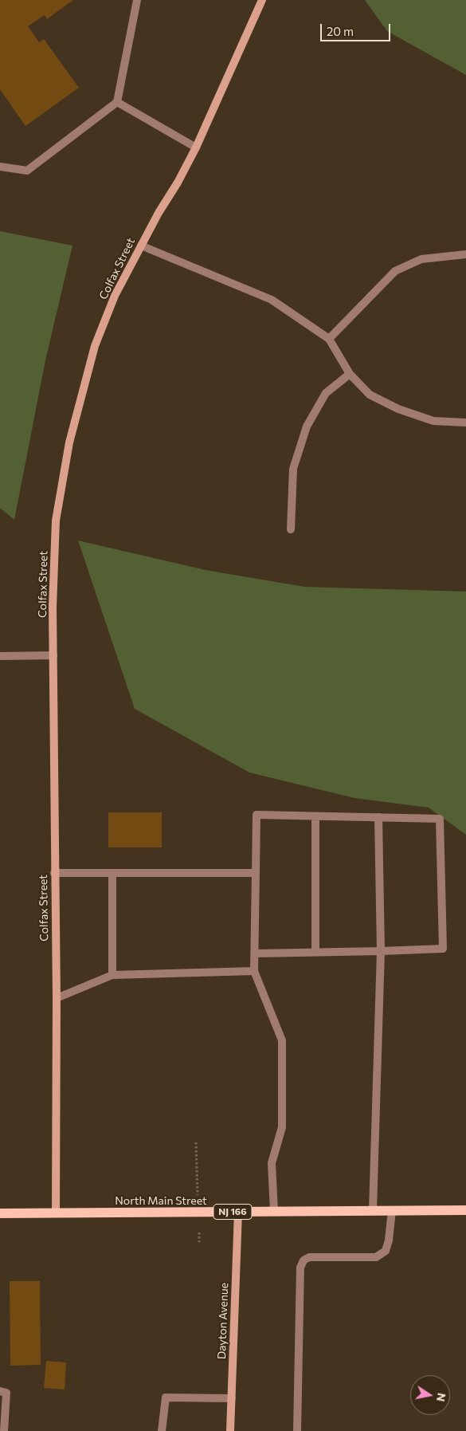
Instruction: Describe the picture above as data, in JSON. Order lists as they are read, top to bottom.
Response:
{
  "streets": {
    "main road": ["North Main Street", "NJ 166"],
    "street": ["Colfax Street", "Dayton Avenue"]
  },
  "crossings": [
    ["Colfax Street", "North Main Street"],
    ["North Main Street", "Dayton Avenue"]
  ],
  "scale_bar": "20 m",
  "north": "right"
}
